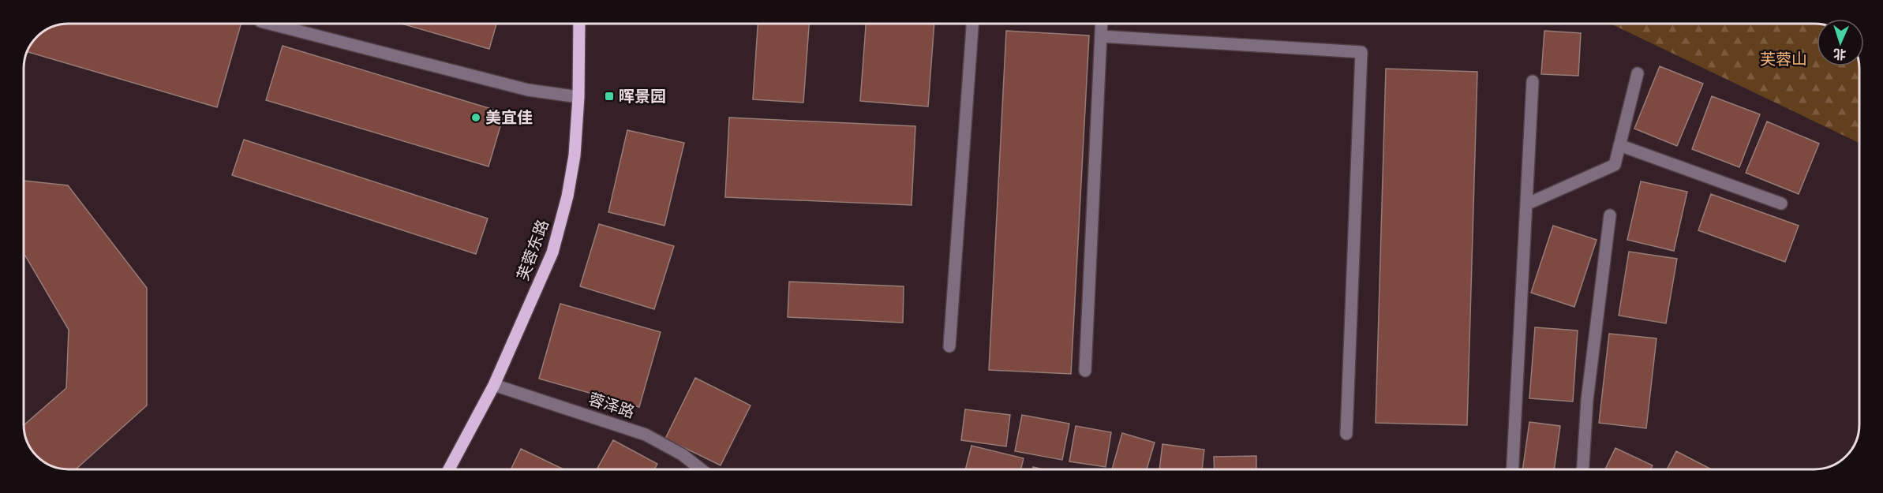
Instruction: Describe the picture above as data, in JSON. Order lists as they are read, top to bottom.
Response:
{
  "streets": {
    "main road": ["芙蓉东路"],
    "street": ["蓉泽路"]
  },
  "crossings": [
    ["芙蓉东路", "蓉泽路"]
  ],
  "parks": ["芙蓉山"],
  "places": {
    "transit": ["晖景园"],
    "other": ["美宜佳"]
  },
  "north": "bottom"
}
